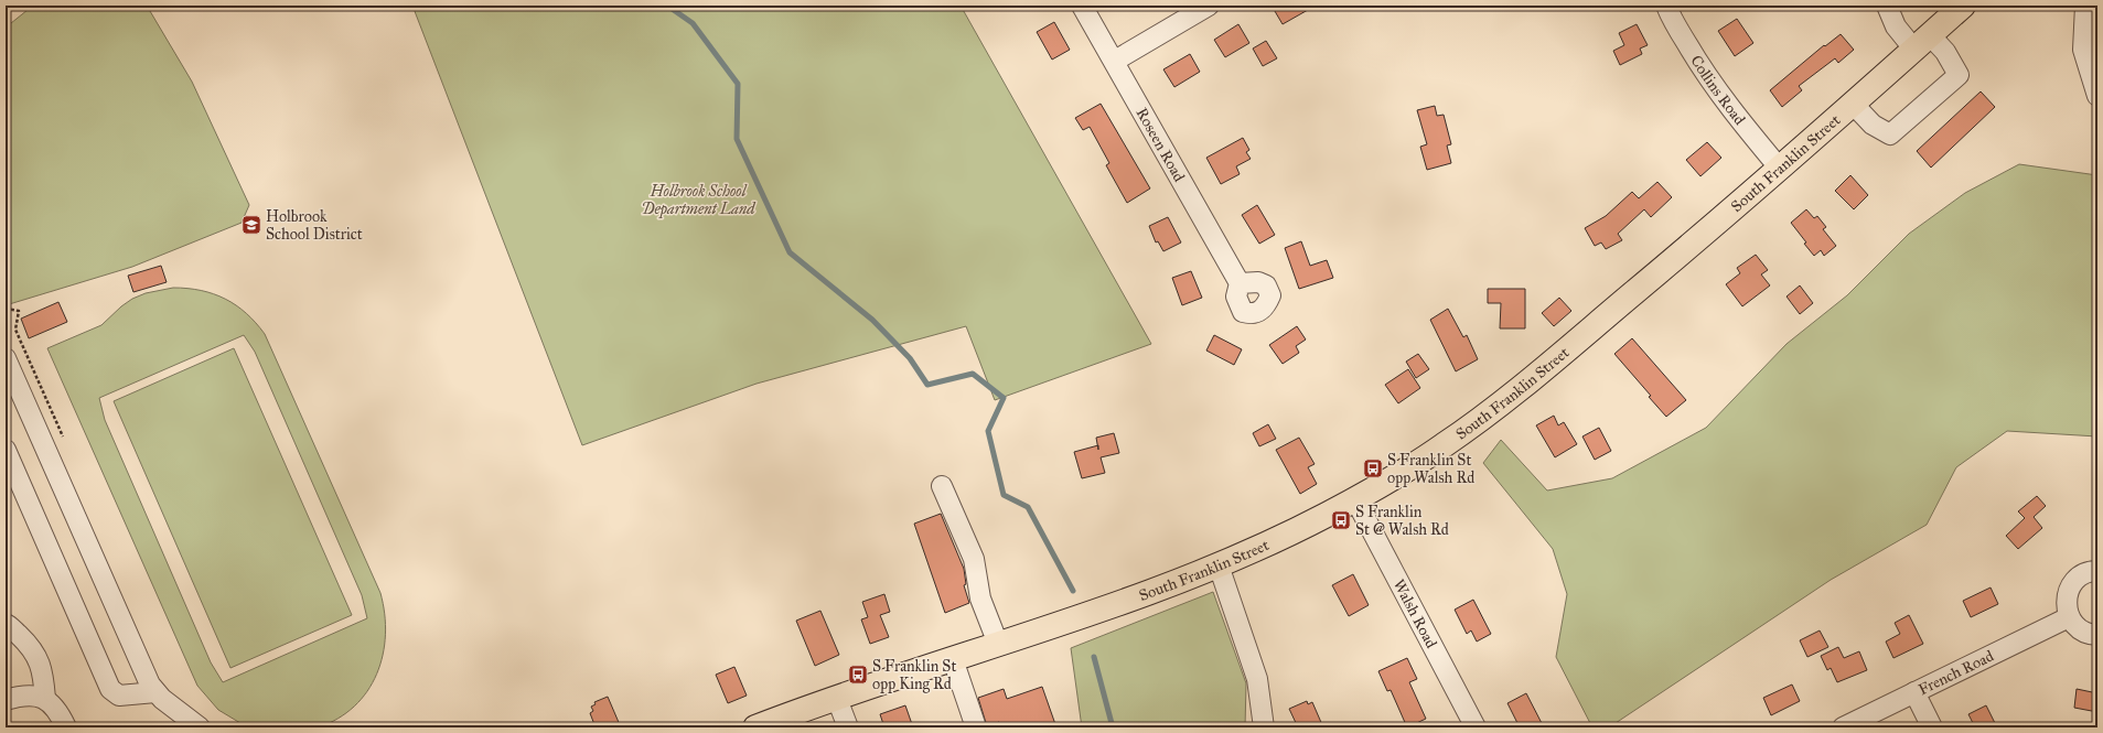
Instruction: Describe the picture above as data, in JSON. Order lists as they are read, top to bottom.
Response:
{
  "streets": {
    "main road": ["South Franklin Street"],
    "street": [
      "Collins Road",
      "Roseen Road",
      "Walsh Road",
      "French Road"
    ]
  },
  "crossings": [
    ["Collins Road", "South Franklin Street"],
    ["South Franklin Street", "Walsh Road"]
  ],
  "parks": ["Holbrook School Department Land"],
  "places": {
    "school or university": ["Holbrook School District"],
    "bus stop": ["S Franklin St opp Walsh Rd", "S Franklin St @ Walsh Rd", "S Franklin St opp King Rd"]
  }
}
